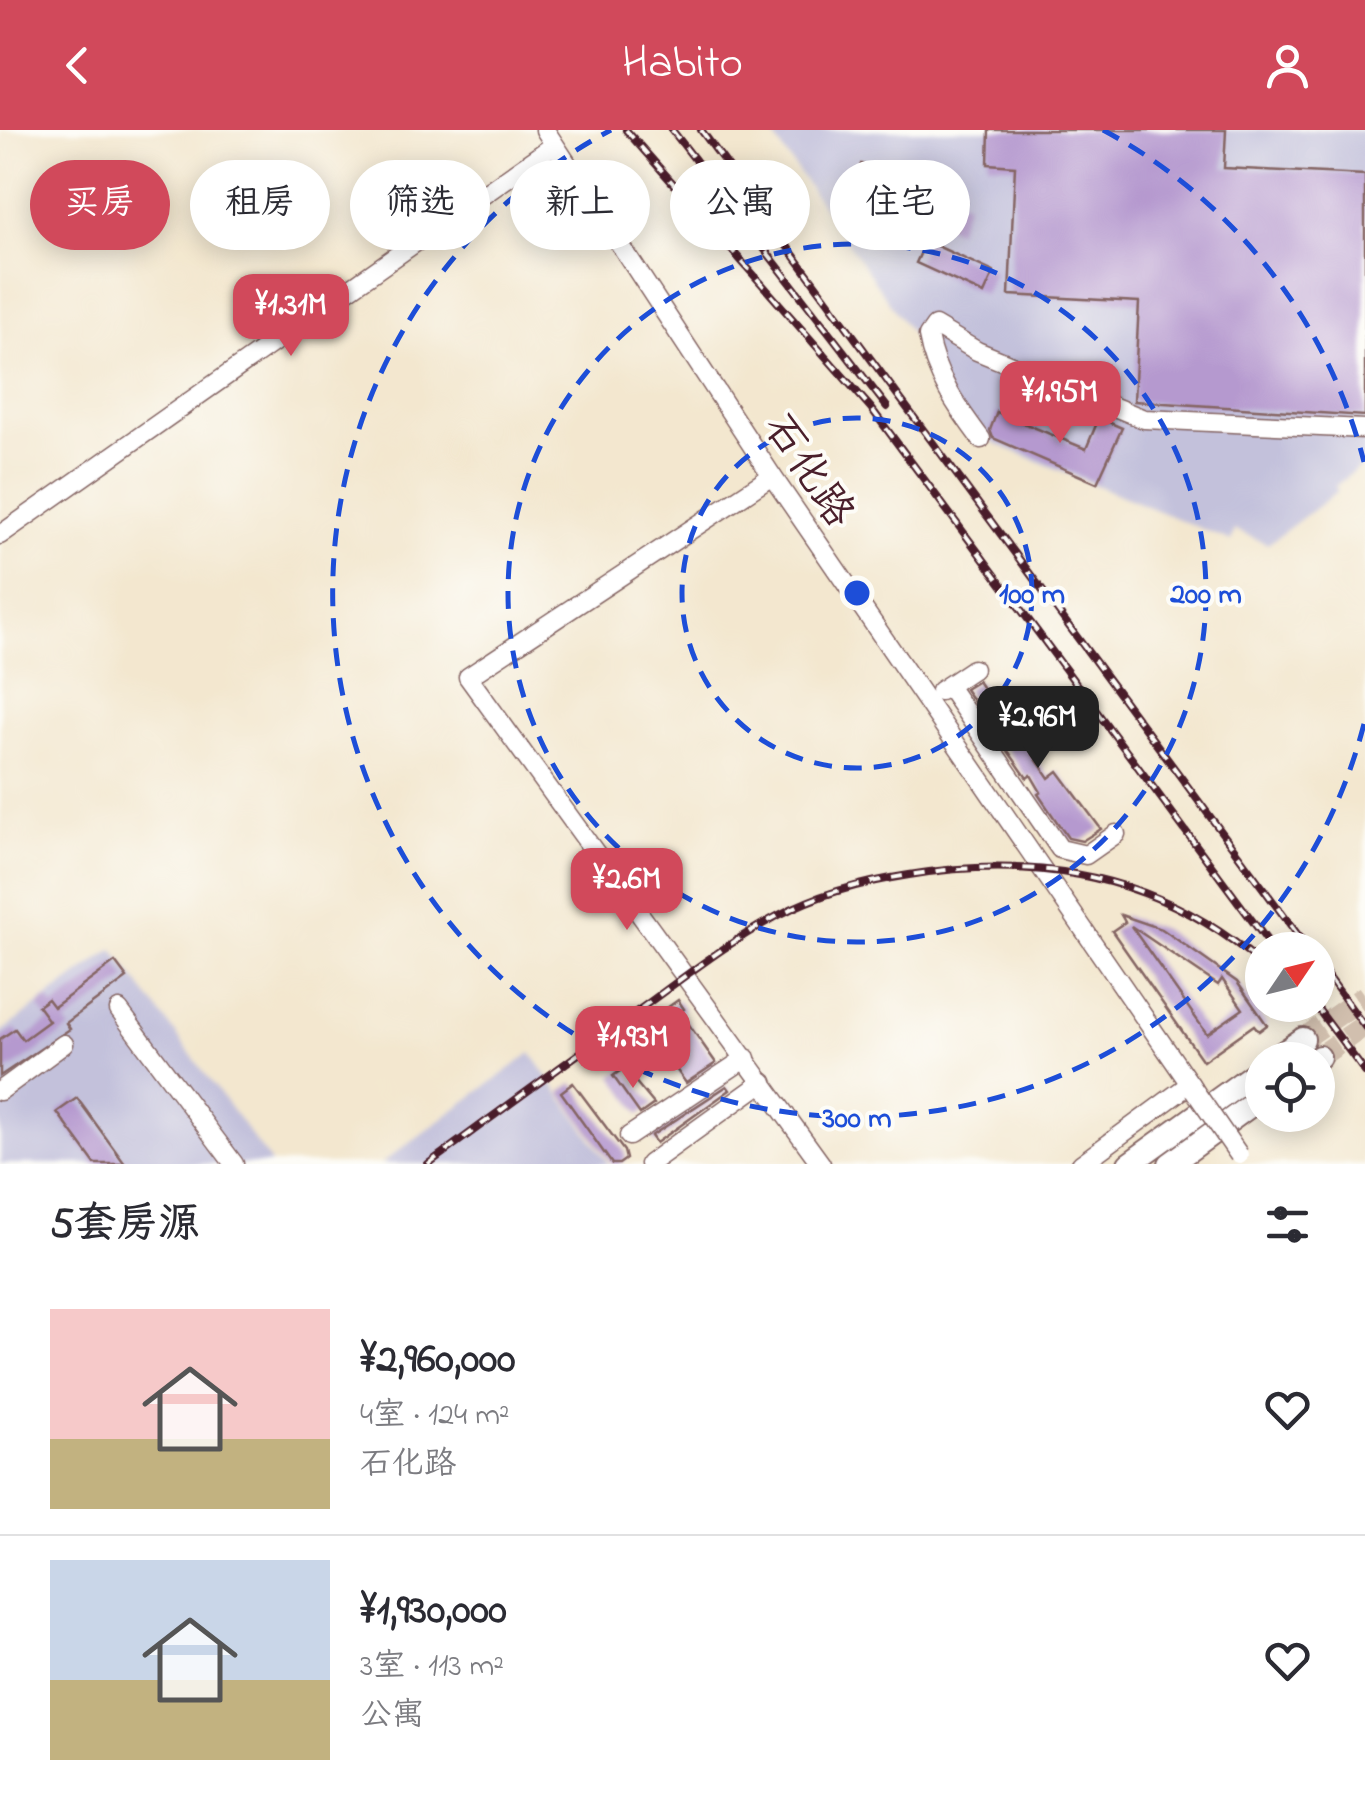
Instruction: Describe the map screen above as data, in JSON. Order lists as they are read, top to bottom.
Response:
{
  "streets": {
    "street": ["石化路"]
  },
  "north": "top right",
  "page": {
    "header": "Habito",
    "chip": [
      "买房",
      "租房",
      "筛选",
      "新上",
      "公寓",
      "住宅"
    ],
    "price": [
      "¥1.31M",
      "¥1.95M",
      "¥2.96M",
      "¥2.6M",
      "¥1.93M"
    ],
    "heading": "5套房源",
    "list": [
      {
        "name": "¥2,960,000",
        "note": "4室 · 124 m² · 石化路"
      },
      {
        "name": "¥1,930,000",
        "note": "3室 · 113 m² · 公寓"
      }
    ]
  },
  "rings": ["100 m", "200 m", "300 m"]
}
